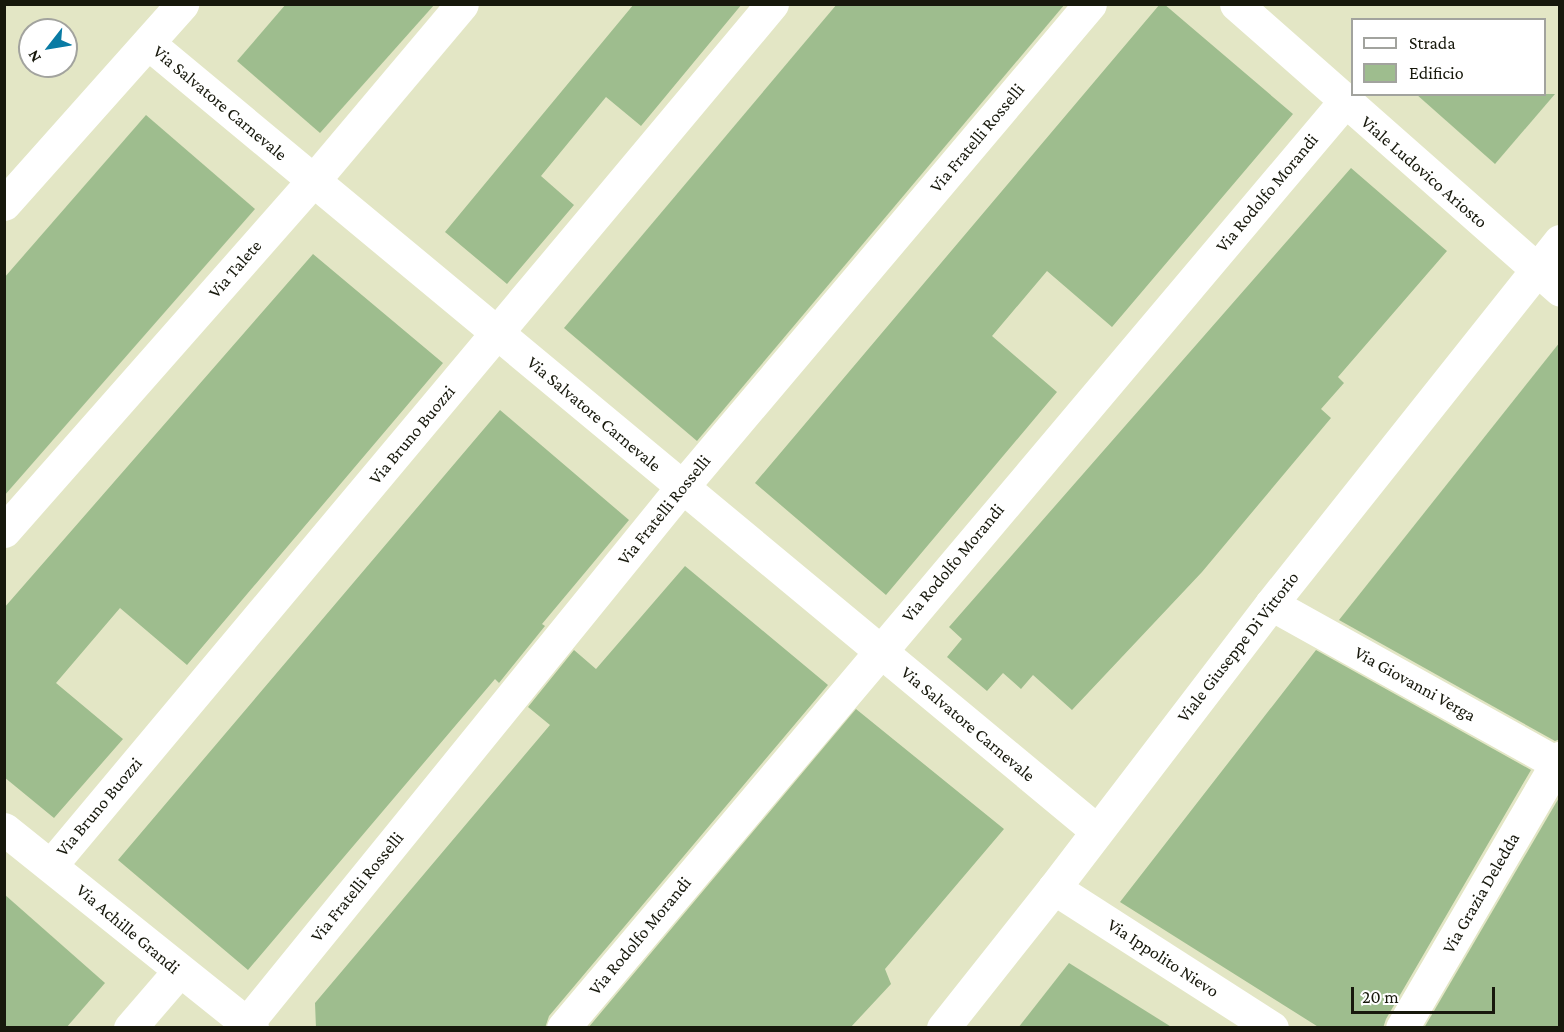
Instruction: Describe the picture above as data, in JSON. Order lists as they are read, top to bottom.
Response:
{
  "streets": {
    "street": [
      "Via Salvatore Carnevale",
      "Via Fratelli Rosselli",
      "Viale Ludovico Ariosto",
      "Via Rodolfo Morandi",
      "Via Talete",
      "Via Bruno Buozzi",
      "Viale Giuseppe Di Vittorio",
      "Via Giovanni Verga",
      "Via Grazia Deledda",
      "Via Achille Grandi",
      "Via Ippolito Nievo"
    ]
  },
  "crossings": [
    ["Via Salvatore Carnevale", "Via Fratelli Rosselli"],
    ["Via Salvatore Carnevale", "Via Rodolfo Morandi"],
    ["Via Salvatore Carnevale", "Via Talete"],
    ["Via Salvatore Carnevale", "Via Bruno Buozzi"],
    ["Via Salvatore Carnevale", "Viale Giuseppe Di Vittorio"],
    ["Via Fratelli Rosselli", "Via Achille Grandi"],
    ["Viale Ludovico Ariosto", "Via Rodolfo Morandi"],
    ["Viale Ludovico Ariosto", "Viale Giuseppe Di Vittorio"],
    ["Via Bruno Buozzi", "Via Achille Grandi"],
    ["Viale Giuseppe Di Vittorio", "Via Giovanni Verga"],
    ["Viale Giuseppe Di Vittorio", "Via Ippolito Nievo"],
    ["Via Giovanni Verga", "Via Grazia Deledda"]
  ],
  "legend": ["Strada", "Edificio"],
  "scale_bar": "20 m",
  "north": "bottom left"
}
